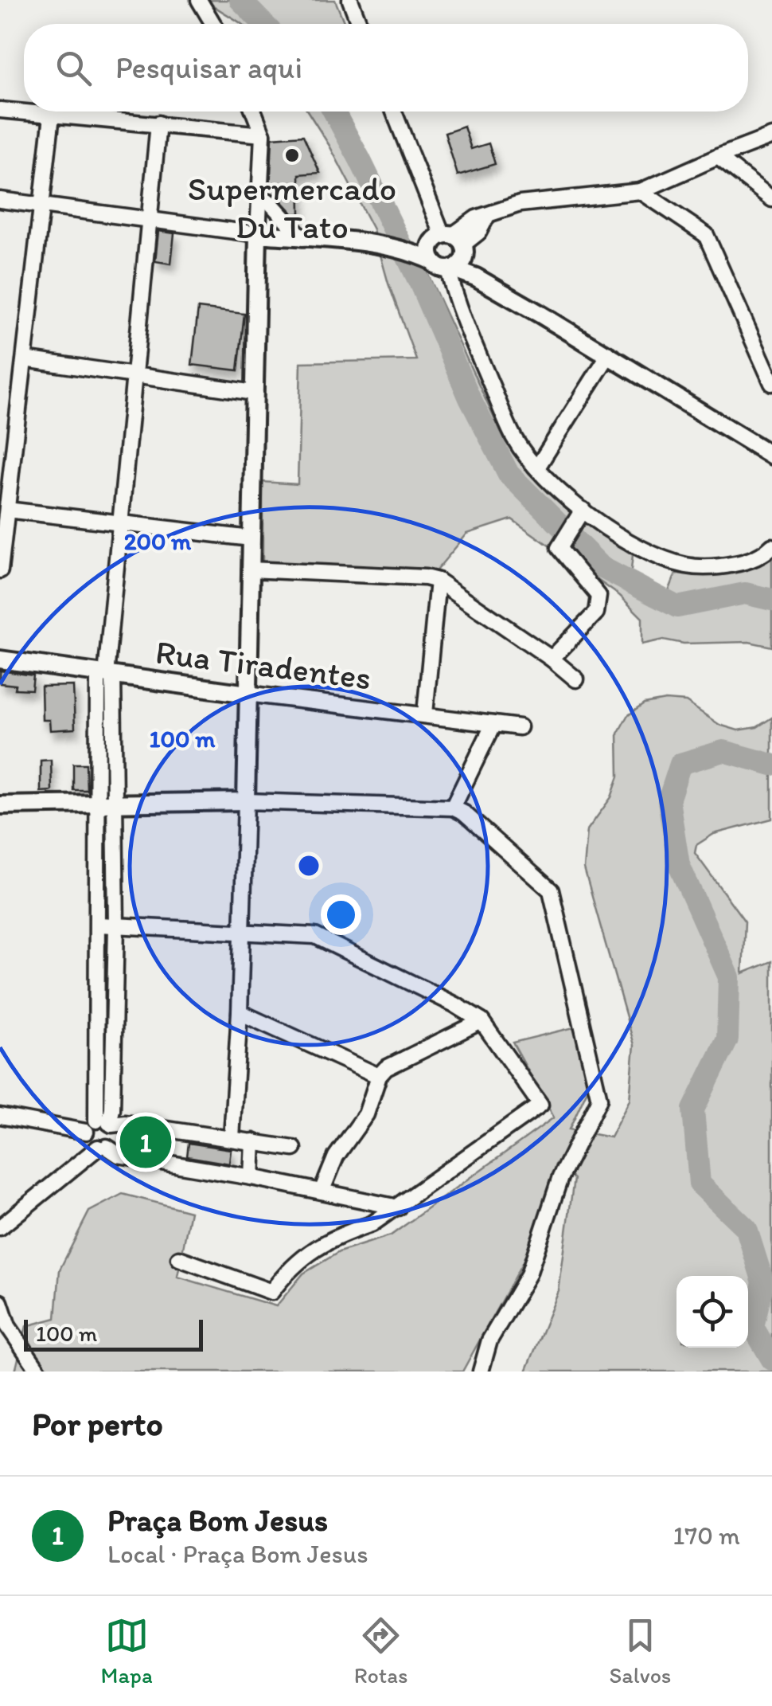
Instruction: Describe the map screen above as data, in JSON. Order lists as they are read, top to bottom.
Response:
{
  "streets": {
    "main road": ["Rua Tiradentes"]
  },
  "places": ["Supermercado Du Tato"],
  "scale_bar": "100 m",
  "page": {
    "search": "Pesquisar aqui",
    "pins": "1",
    "scale": "100 m",
    "heading": "Por perto",
    "list": [
      {
        "mark": "1",
        "name": "Praça Bom Jesus",
        "note": "Local · Praça Bom Jesus",
        "value": "170 m"
      }
    ],
    "nav": ["Mapa", "Rotas", "Salvos"]
  },
  "rings": ["200 m", "100 m"]
}
